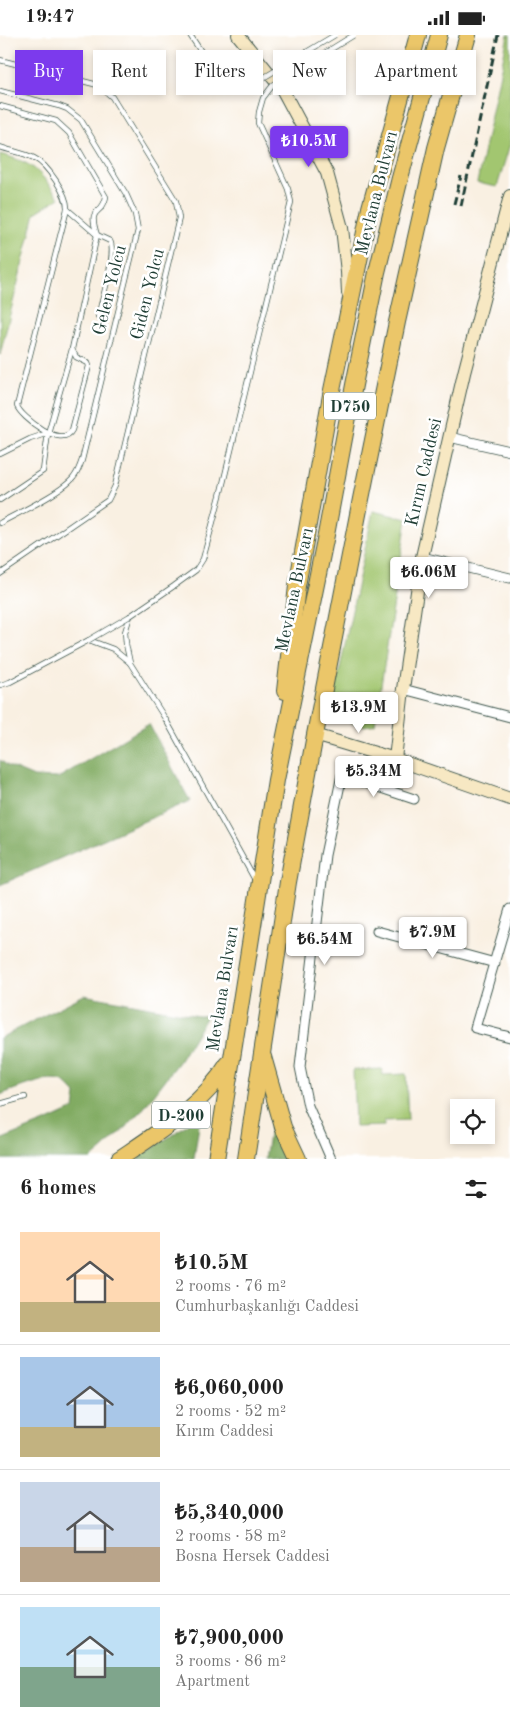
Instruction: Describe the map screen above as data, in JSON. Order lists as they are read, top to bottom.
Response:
{
  "streets": {
    "highway": ["Mevlana Bulvarı", "D750", "D-200"],
    "street": ["Kırım Caddesi"],
    "lane": ["Gelen Yolcu", "Giden Yolcu"]
  },
  "crossings": [
    ["Mevlana Bulvarı", "D-200"]
  ],
  "page": {
    "status": "19:47",
    "chip": [
      "Buy",
      "Rent",
      "Filters",
      "New",
      "Apartment"
    ],
    "price": [
      "₺10.5M",
      "₺6.06M",
      "₺13.9M",
      "₺5.34M",
      "₺7.9M",
      "₺6.54M"
    ],
    "heading": "6 homes",
    "list": [
      {
        "name": "₺10.5M",
        "note": "2 rooms · 76 m² · Cumhurbaşkanlığı Caddesi"
      },
      {
        "name": "₺6,060,000",
        "note": "2 rooms · 52 m² · Kırım Caddesi"
      },
      {
        "name": "₺5,340,000",
        "note": "2 rooms · 58 m² · Bosna Hersek Caddesi"
      },
      {
        "name": "₺7,900,000",
        "note": "3 rooms · 86 m² · Apartment"
      }
    ]
  }
}
